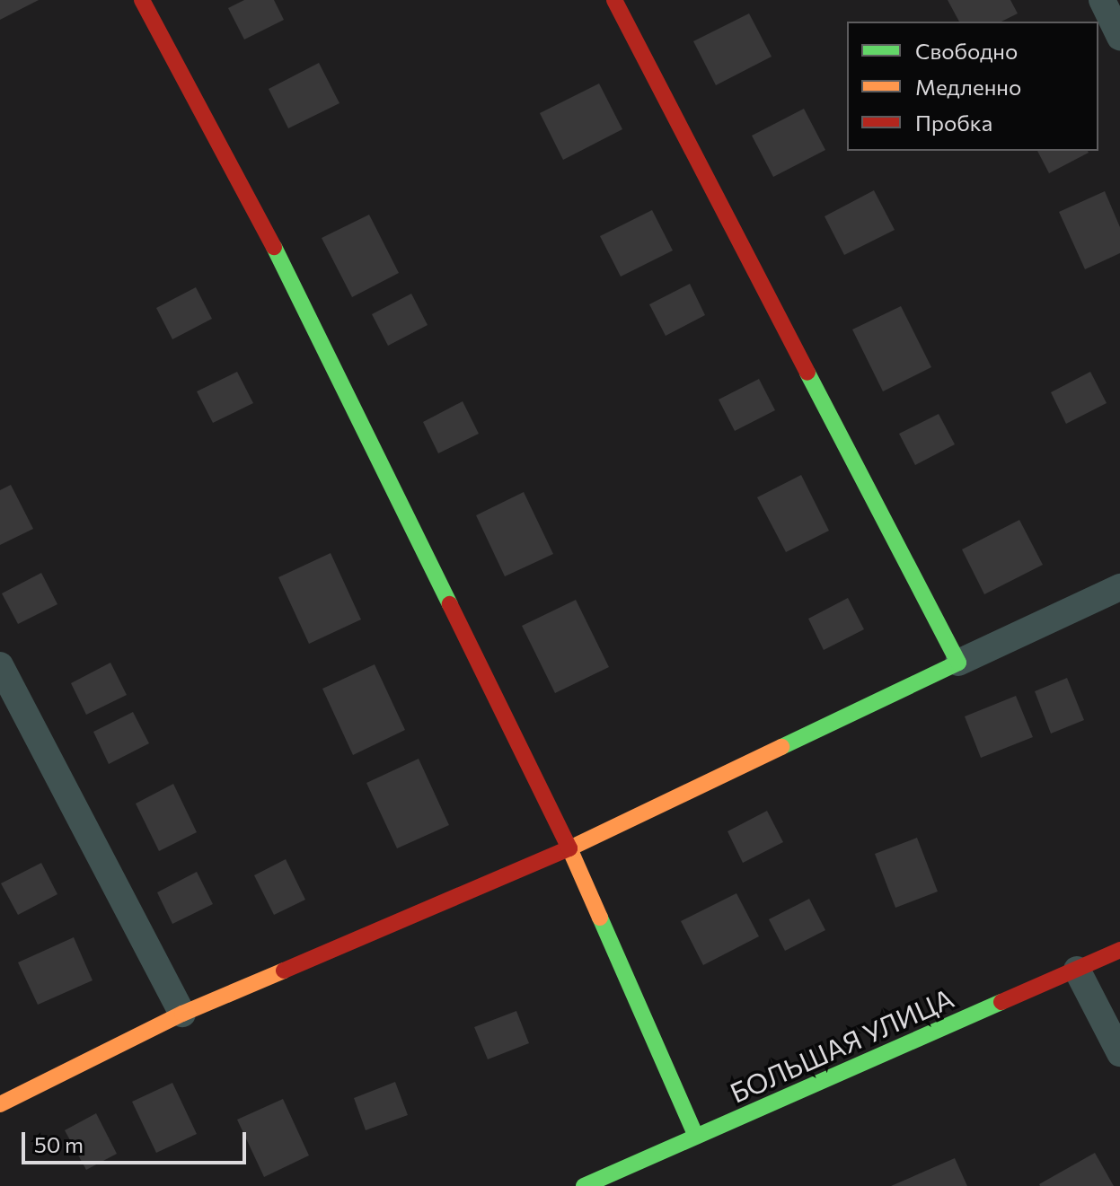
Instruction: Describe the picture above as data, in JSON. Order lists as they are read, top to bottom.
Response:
{
  "streets": {
    "street": ["БОЛЬШАЯ УЛИЦА"]
  },
  "legend": ["Свободно", "Медленно", "Пробка"],
  "scale_bar": "50 m"
}
